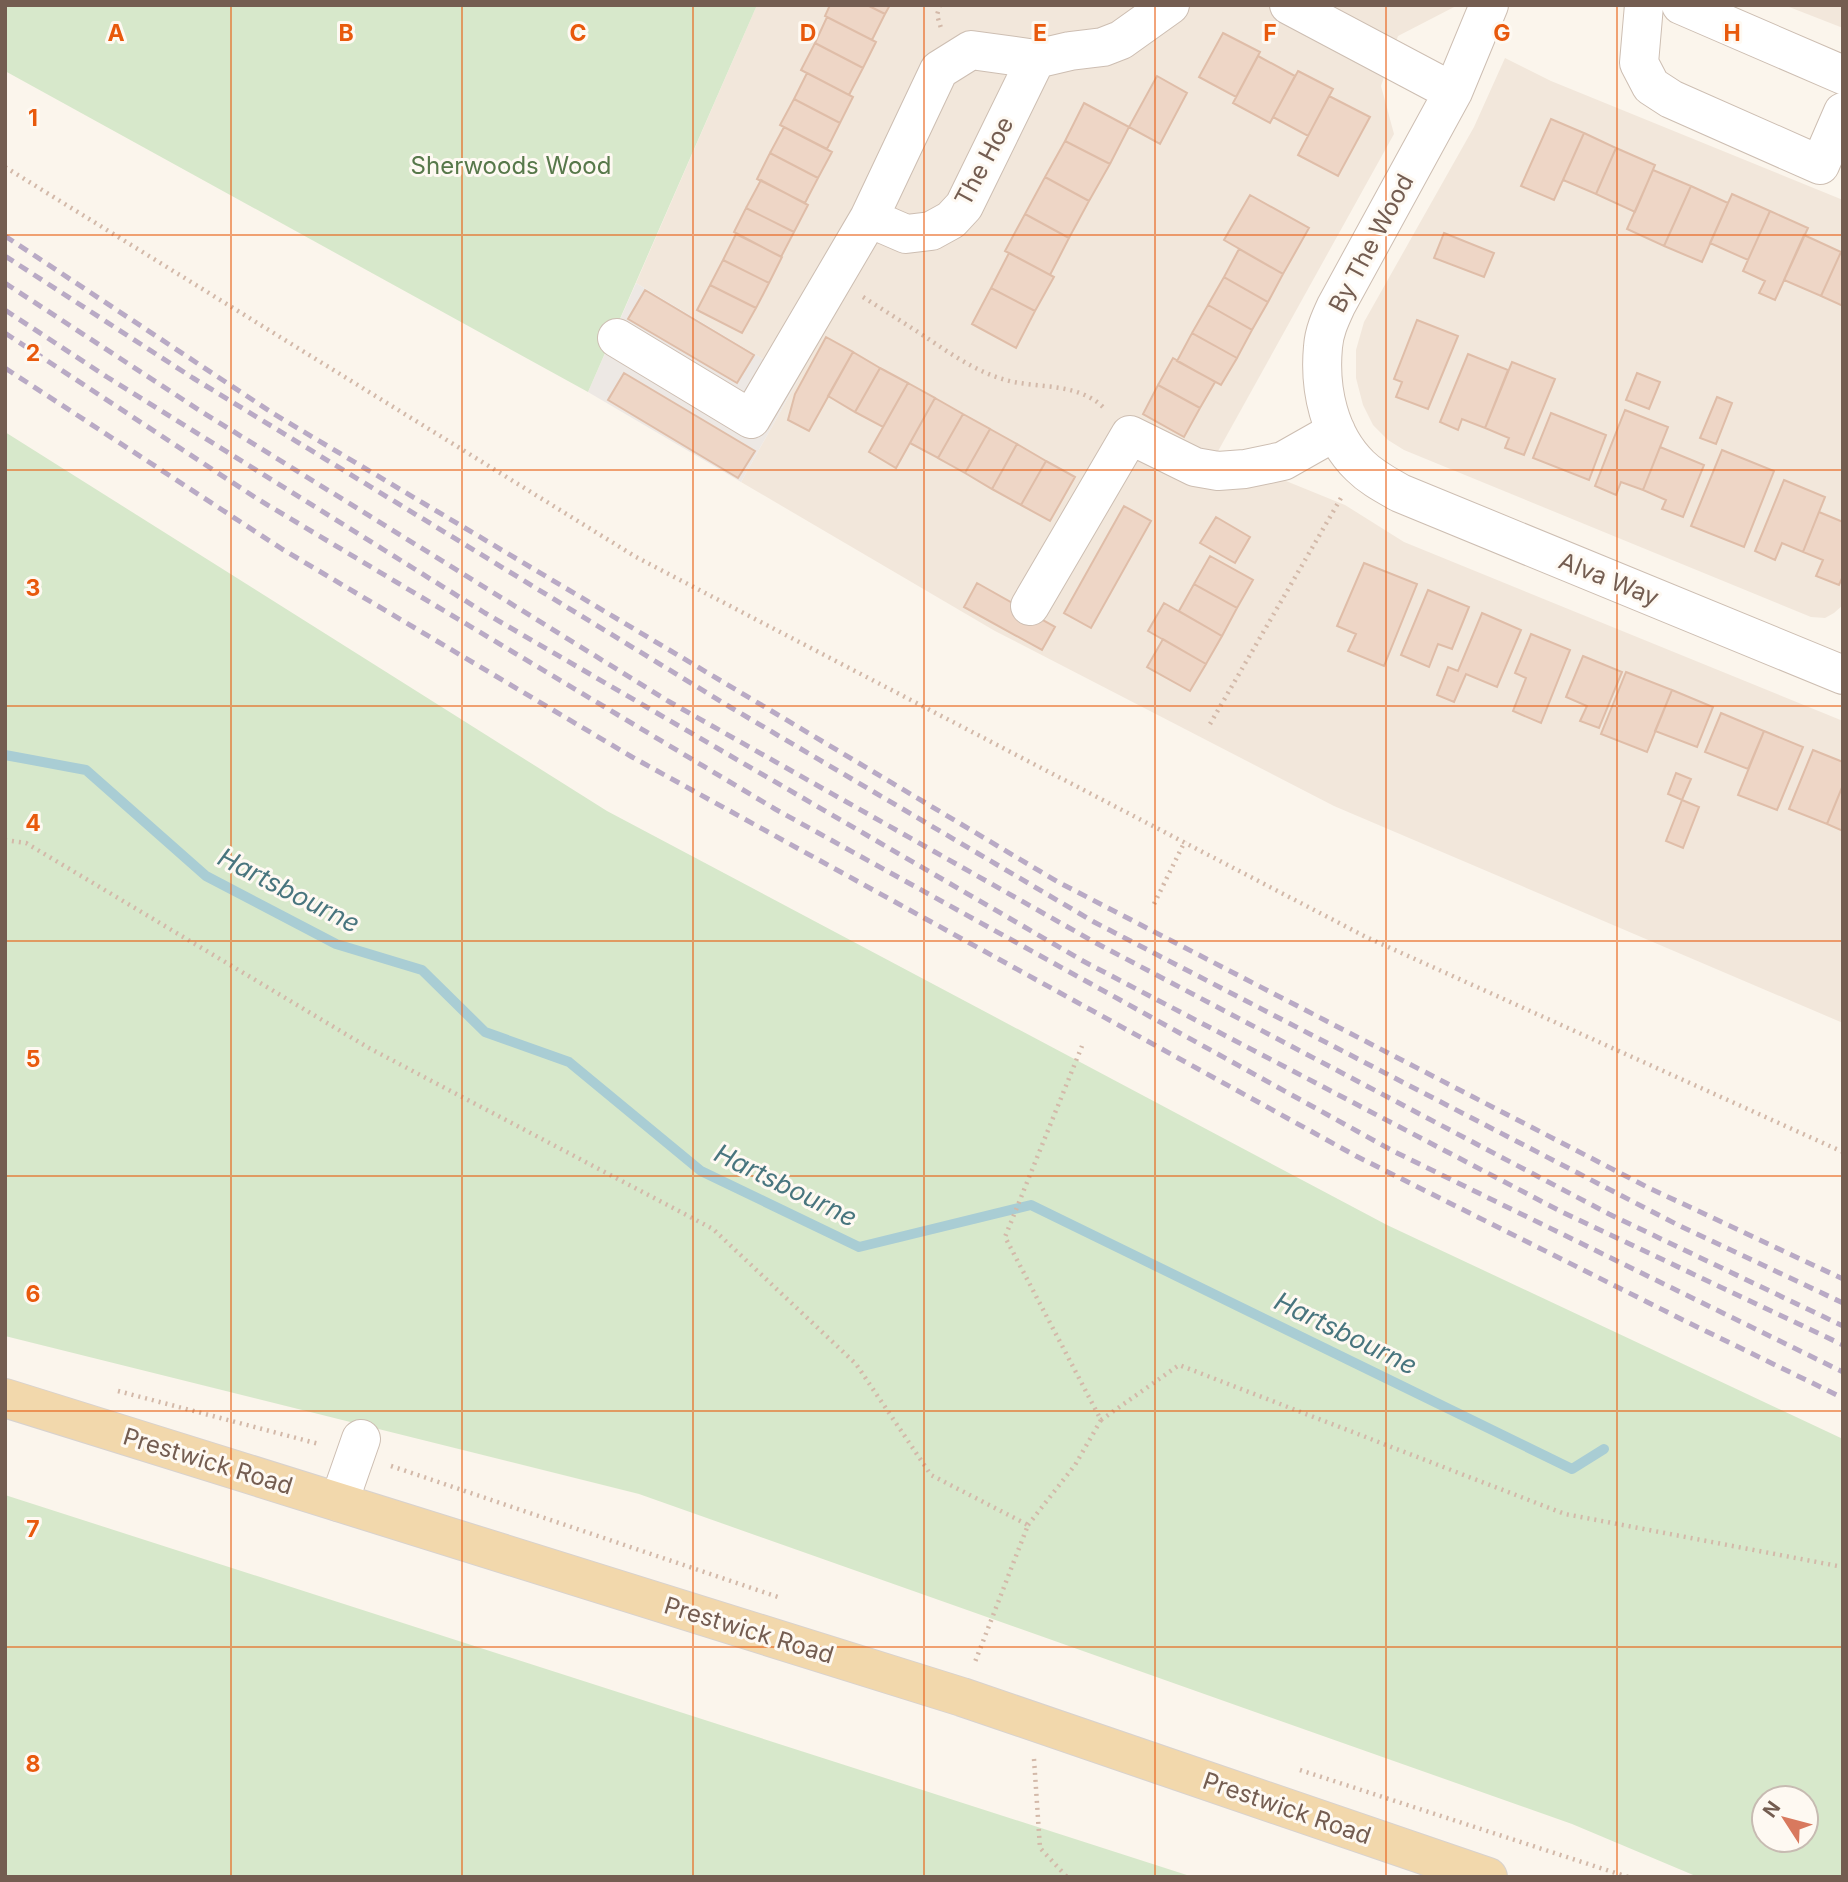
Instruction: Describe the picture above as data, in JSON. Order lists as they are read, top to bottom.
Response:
{
  "streets": {
    "main road": ["Prestwick Road"],
    "street": ["The Hoe", "By The Wood", "Alva Way"]
  },
  "crossings": [
    ["By The Wood", "Alva Way"]
  ],
  "water": ["Hartsbourne"],
  "parks": ["Sherwoods Wood"],
  "north": "top left",
  "grid": {
    "columns": [
      "A",
      "B",
      "C",
      "D",
      "E",
      "F",
      "G",
      "H"
    ],
    "rows": [
      "1",
      "2",
      "3",
      "4",
      "5",
      "6",
      "7",
      "8"
    ]
  }
}
